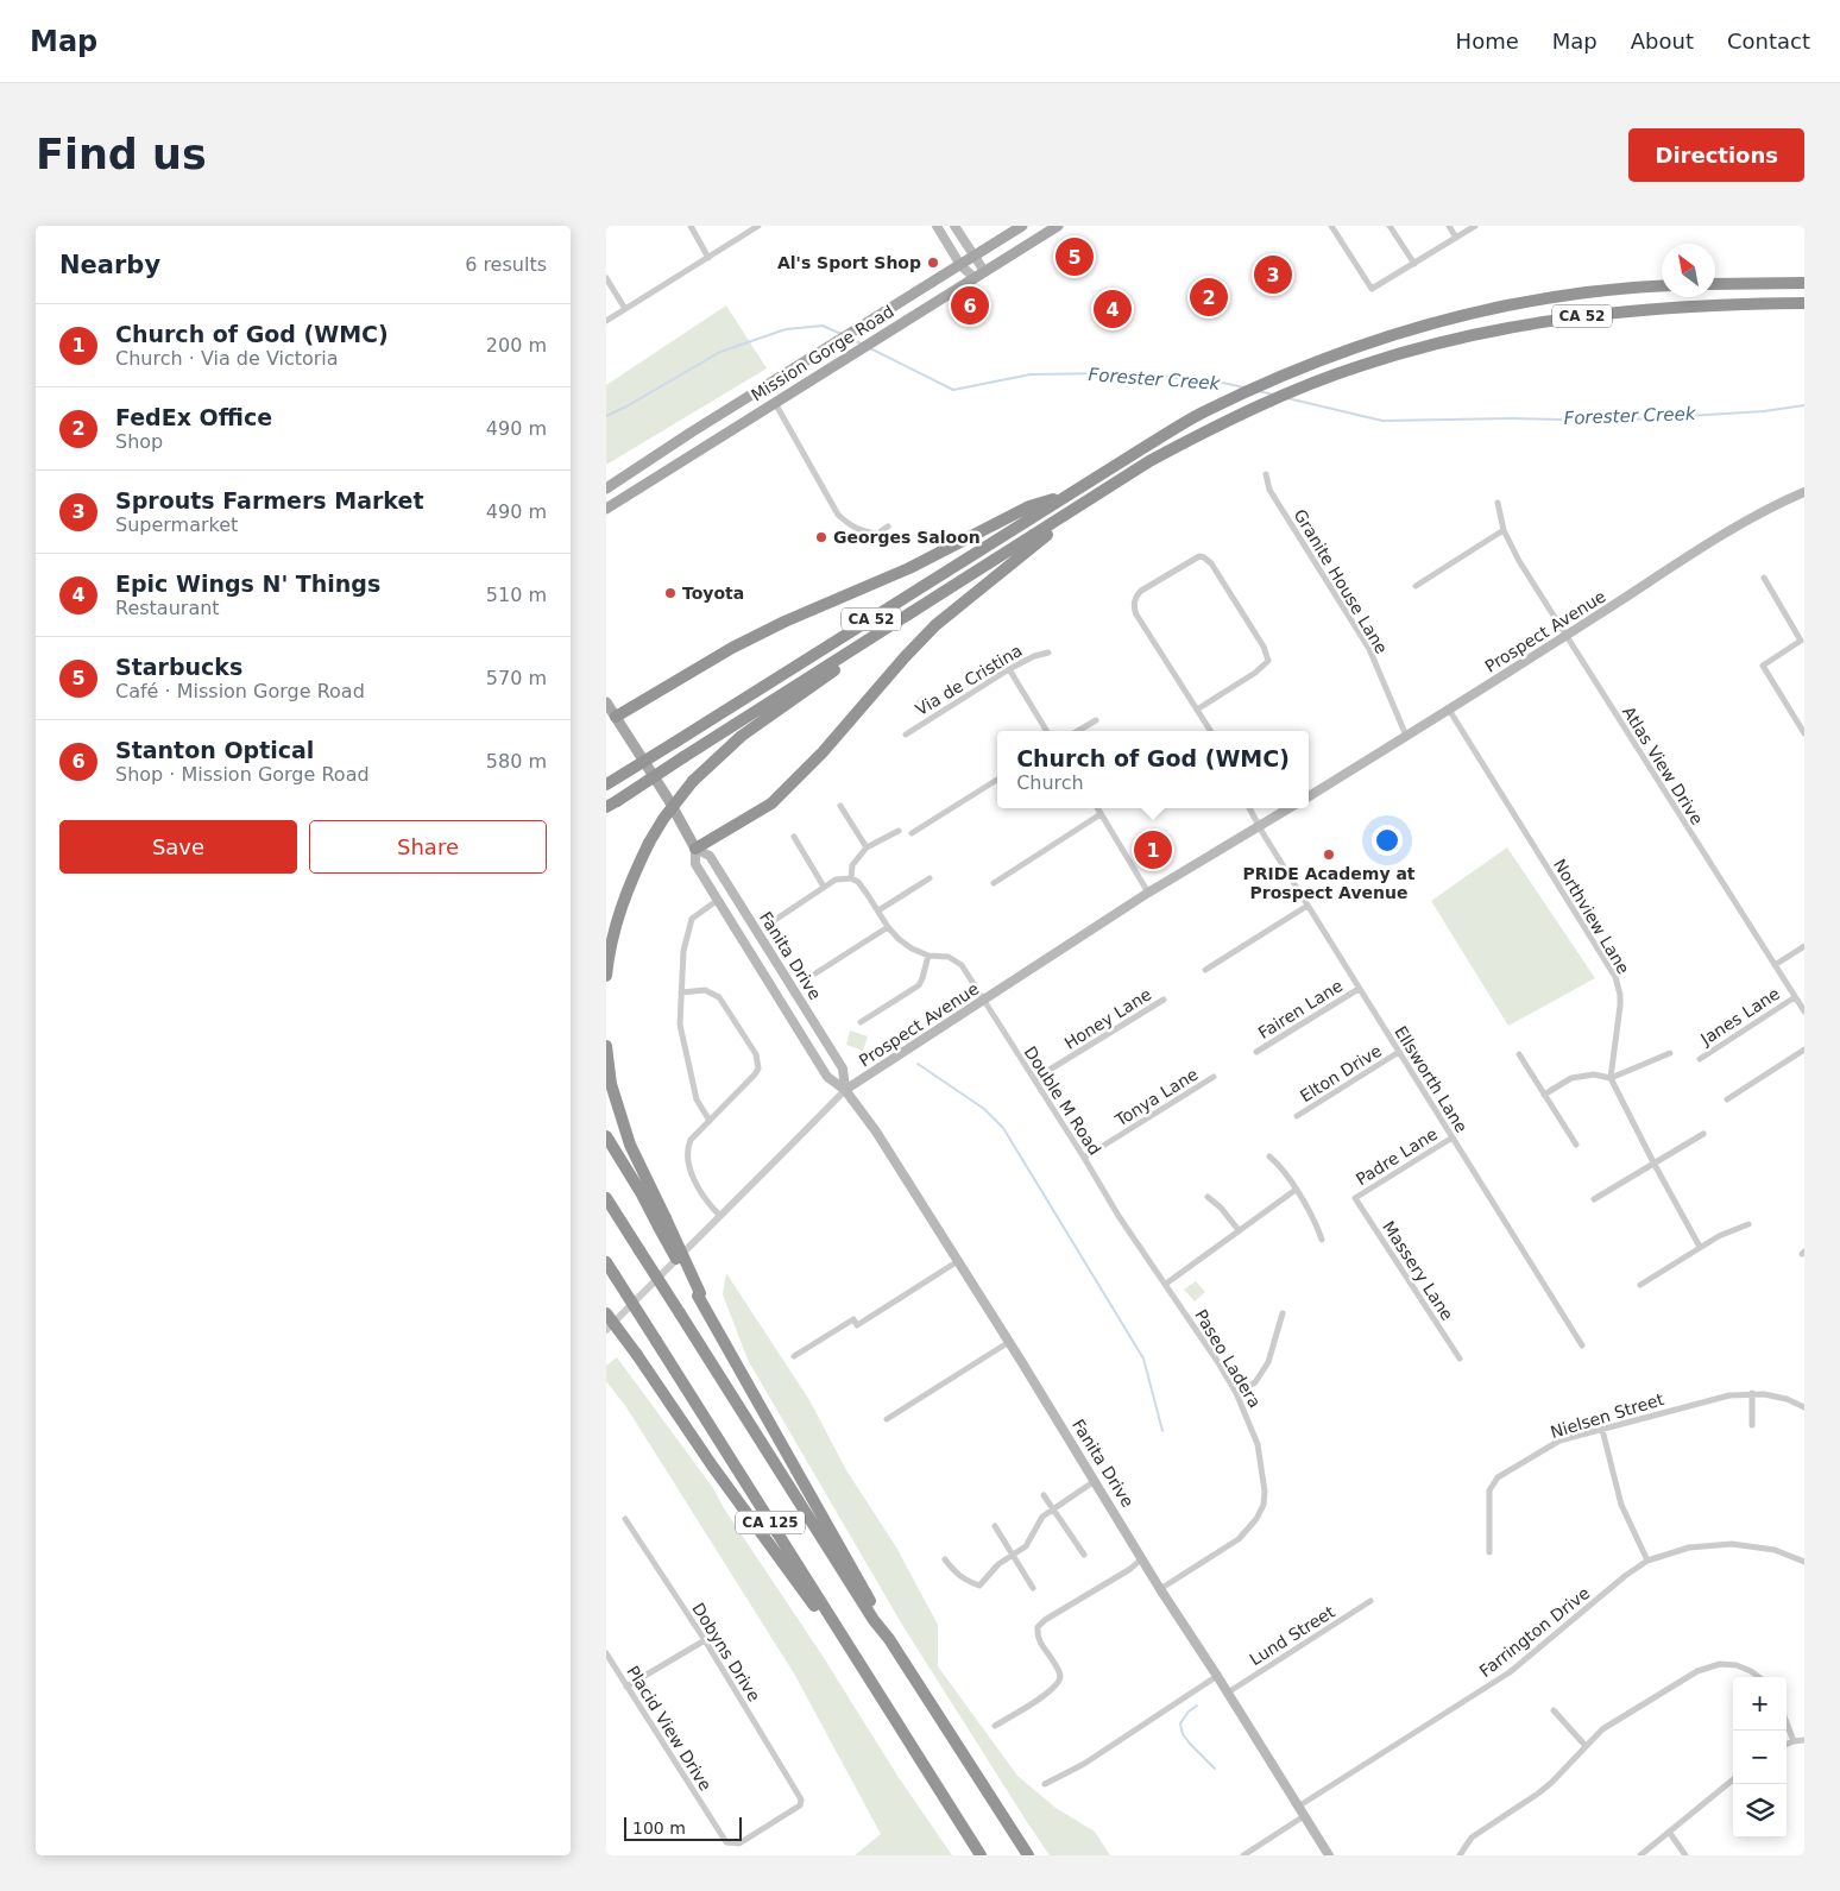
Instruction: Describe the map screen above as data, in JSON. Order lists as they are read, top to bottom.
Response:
{
  "streets": {
    "highway": ["CA 52", "CA 125"],
    "main road": ["Mission Gorge Road", "Prospect Avenue", "Fanita Drive"],
    "street": [
      "Granite House Lane",
      "Via de Cristina",
      "Atlas View Drive",
      "Northview Lane",
      "Fairen Lane",
      "Janes Lane",
      "Honey Lane",
      "Elton Drive",
      "Ellsworth Lane",
      "Tonya Lane",
      "Double M Road",
      "Padre Lane",
      "Massery Lane",
      "Paseo Ladera",
      "Nielsen Street",
      "Farrington Drive",
      "Lund Street",
      "Dobyns Drive",
      "Placid View Drive"
    ]
  },
  "crossings": [
    ["Granite House Lane", "Prospect Avenue"],
    ["Prospect Avenue", "Atlas View Drive"],
    ["Prospect Avenue", "Northview Lane"],
    ["Prospect Avenue", "Fanita Drive"],
    ["Prospect Avenue", "Ellsworth Lane"],
    ["Prospect Avenue", "Double M Road"],
    ["Atlas View Drive", "Janes Lane"],
    ["Fanita Drive", "Paseo Ladera"],
    ["Fanita Drive", "Farrington Drive"],
    ["Fanita Drive", "Lund Street"],
    ["Fairen Lane", "Ellsworth Lane"],
    ["Honey Lane", "Double M Road"],
    ["Elton Drive", "Ellsworth Lane"],
    ["Ellsworth Lane", "Padre Lane"],
    ["Tonya Lane", "Double M Road"],
    ["Double M Road", "Paseo Ladera"],
    ["Padre Lane", "Massery Lane"],
    ["Dobyns Drive", "Placid View Drive"]
  ],
  "water": ["Forester Creek"],
  "places": [
    "Al's Sport Shop",
    "Georges Saloon",
    "Toyota",
    "PRIDE Academy at Prospect Avenue"
  ],
  "scale_bar": "100 m",
  "north": "top left",
  "page": {
    "header": "Map",
    "nav": [
      "Home",
      "Map",
      "About",
      "Contact"
    ],
    "buttons": [
      "Directions",
      ["Save", "Share"]
    ],
    "title": "Find us",
    "heading": ["Nearby", "6 results"],
    "pins": [
      "5",
      "3",
      "2",
      "6",
      "4",
      "1"
    ],
    "list": [
      {
        "mark": "1",
        "name": "Church of God (WMC)",
        "note": "Church · Via de Victoria",
        "value": "200 m"
      },
      {
        "mark": "2",
        "name": "FedEx Office",
        "note": "Shop",
        "value": "490 m"
      },
      {
        "mark": "3",
        "name": "Sprouts Farmers Market",
        "note": "Supermarket",
        "value": "490 m"
      },
      {
        "mark": "4",
        "name": "Epic Wings N' Things",
        "note": "Restaurant",
        "value": "510 m"
      },
      {
        "mark": "5",
        "name": "Starbucks",
        "note": "Café · Mission Gorge Road",
        "value": "570 m"
      },
      {
        "mark": "6",
        "name": "Stanton Optical",
        "note": "Shop · Mission Gorge Road",
        "value": "580 m"
      }
    ],
    "popup": ["Church of God (WMC)", "Church"],
    "map_buttons": ["+", "−"],
    "scale": "100 m"
  }
}
